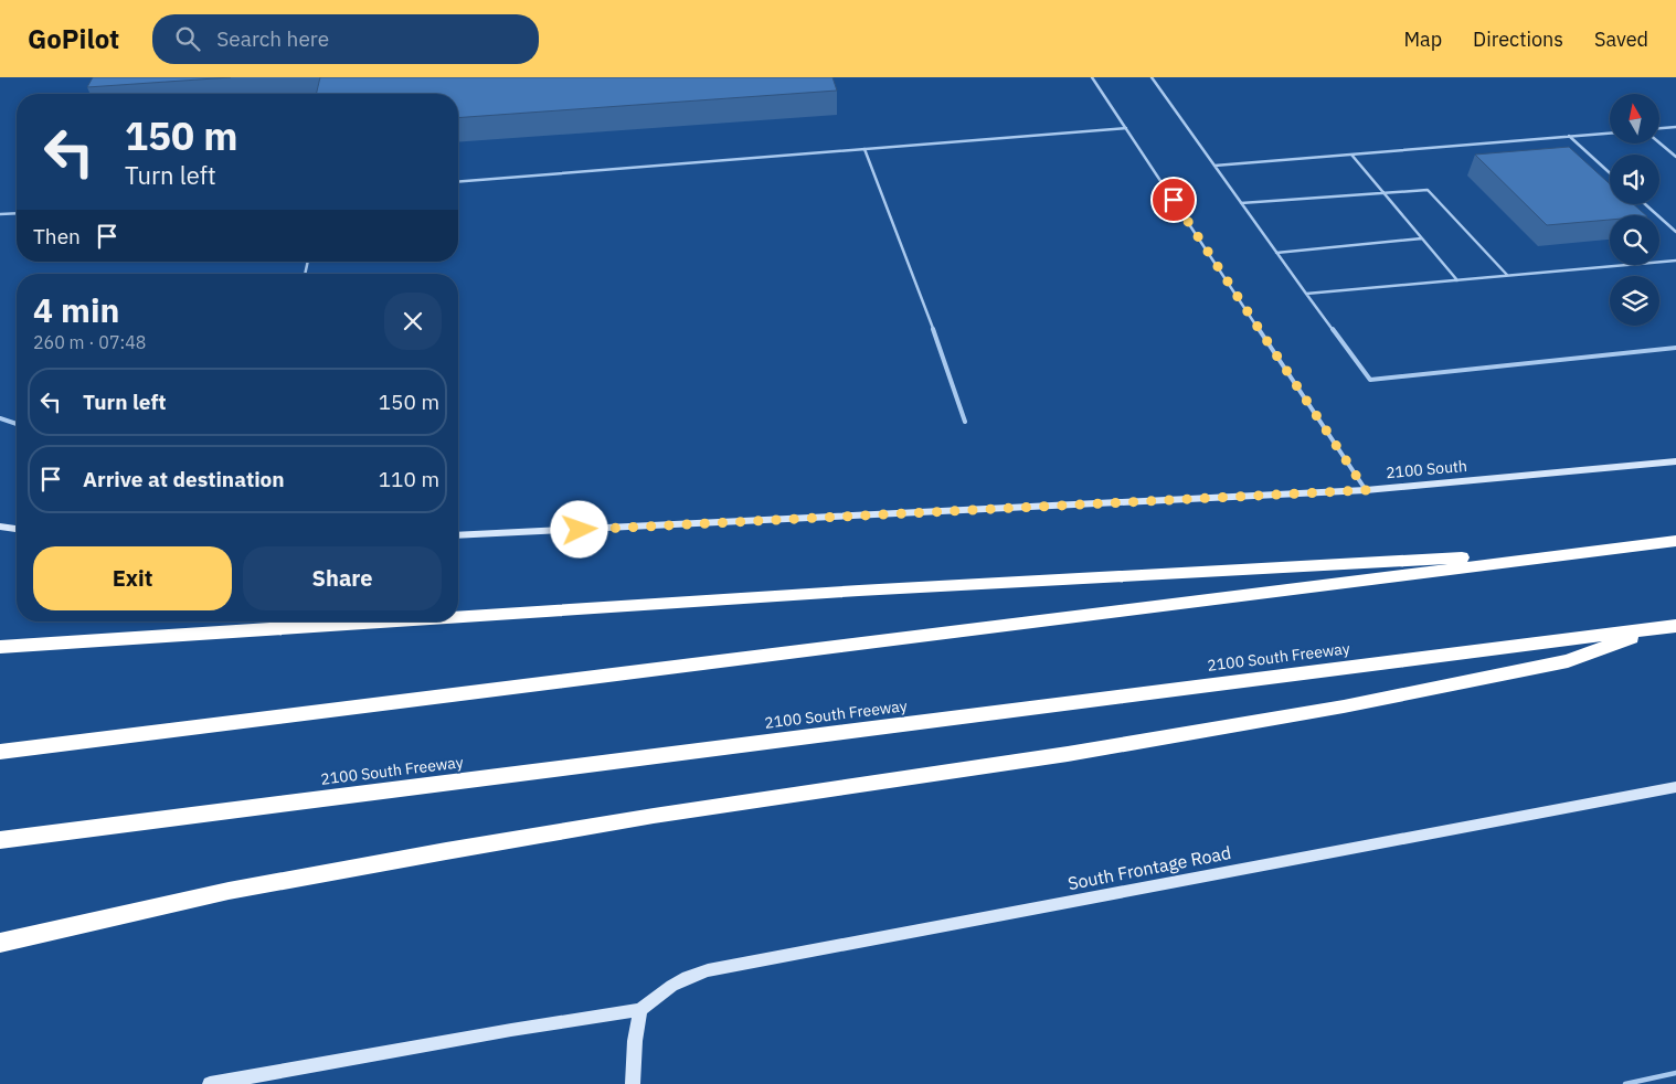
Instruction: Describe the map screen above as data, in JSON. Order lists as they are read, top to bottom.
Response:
{
  "streets": {
    "highway": ["2100 South Freeway"],
    "street": ["2100 South", "South Frontage Road"]
  },
  "north": "top",
  "page": {
    "header": "GoPilot",
    "search": "Search here",
    "nav": ["Map", "Directions", "Saved"],
    "turn": ["150 m", "Turn left"],
    "then": "Then",
    "heading": ["4 min", "260 m · 07:48"],
    "list": [
      {
        "name": "Turn left",
        "value": "150 m"
      },
      {
        "name": "Arrive at destination",
        "value": "110 m"
      }
    ],
    "buttons": ["Exit", "Share"]
  }
}
